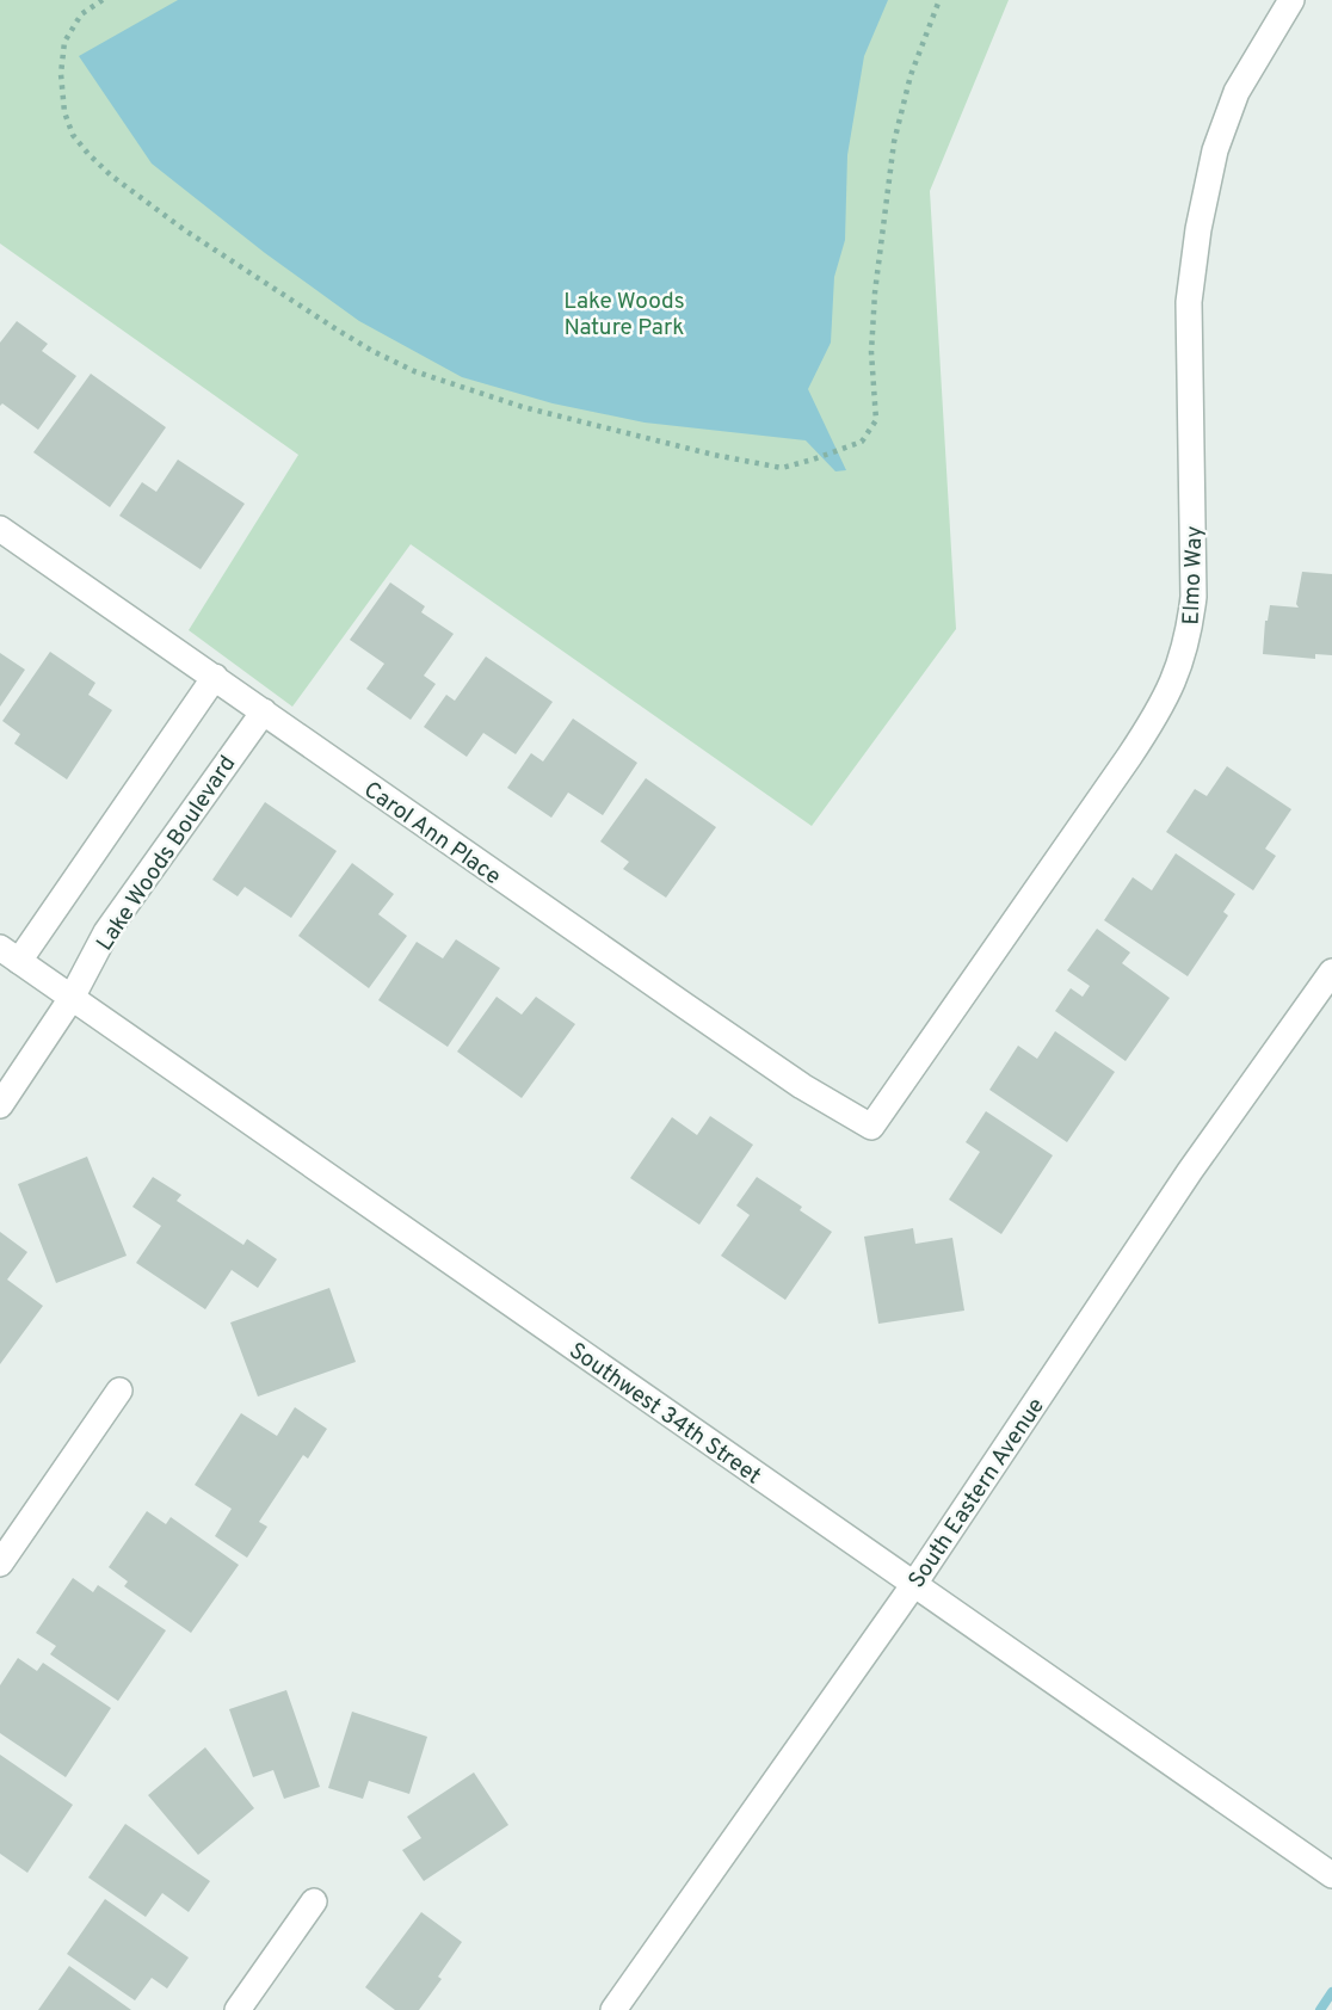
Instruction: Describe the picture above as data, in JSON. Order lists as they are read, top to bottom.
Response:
{
  "streets": {
    "street": [
      "Elmo Way",
      "Carol Ann Place",
      "Lake Woods Boulevard",
      "Southwest 34th Street",
      "South Eastern Avenue"
    ]
  },
  "crossings": [
    ["Elmo Way", "Carol Ann Place"],
    ["Carol Ann Place", "Lake Woods Boulevard"],
    ["Lake Woods Boulevard", "Southwest 34th Street"],
    ["Southwest 34th Street", "South Eastern Avenue"]
  ],
  "parks": ["Lake Woods Nature Park"]
}
